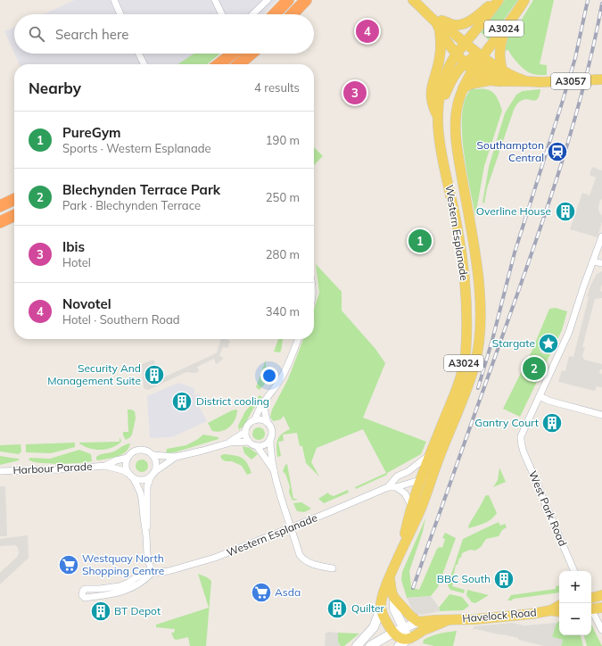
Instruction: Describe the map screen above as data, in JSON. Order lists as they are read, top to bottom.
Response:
{
  "streets": {
    "main road": [
      "A3024",
      "A3057",
      "Western Esplanade",
      "Havelock Road"
    ],
    "street": ["Harbour Parade", "West Park Road"]
  },
  "crossings": [
    ["A3024", "A3057"],
    ["A3024", "Western Esplanade"],
    ["A3057", "Western Esplanade"]
  ],
  "places": {
    "station": ["Southampton Central"],
    "building": [
      "Overline House",
      "Security And Management Suite",
      "District cooling",
      "Gantry Court",
      "BBC South",
      "Quilter",
      "BT Depot"
    ],
    "place": ["Stargate"],
    "supermarket": ["Westquay North Shopping Centre", "Asda"]
  },
  "page": {
    "search": "Search here",
    "pins": [
      "4",
      "3",
      "1",
      "2"
    ],
    "heading": ["Nearby", "4 results"],
    "list": [
      {
        "mark": "1",
        "name": "PureGym",
        "note": "Sports · Western Esplanade",
        "value": "190 m"
      },
      {
        "mark": "2",
        "name": "Blechynden Terrace Park",
        "note": "Park · Blechynden Terrace",
        "value": "250 m"
      },
      {
        "mark": "3",
        "name": "Ibis",
        "note": "Hotel",
        "value": "280 m"
      },
      {
        "mark": "4",
        "name": "Novotel",
        "note": "Hotel · Southern Road",
        "value": "340 m"
      }
    ],
    "map_buttons": ["+", "−"]
  }
}
